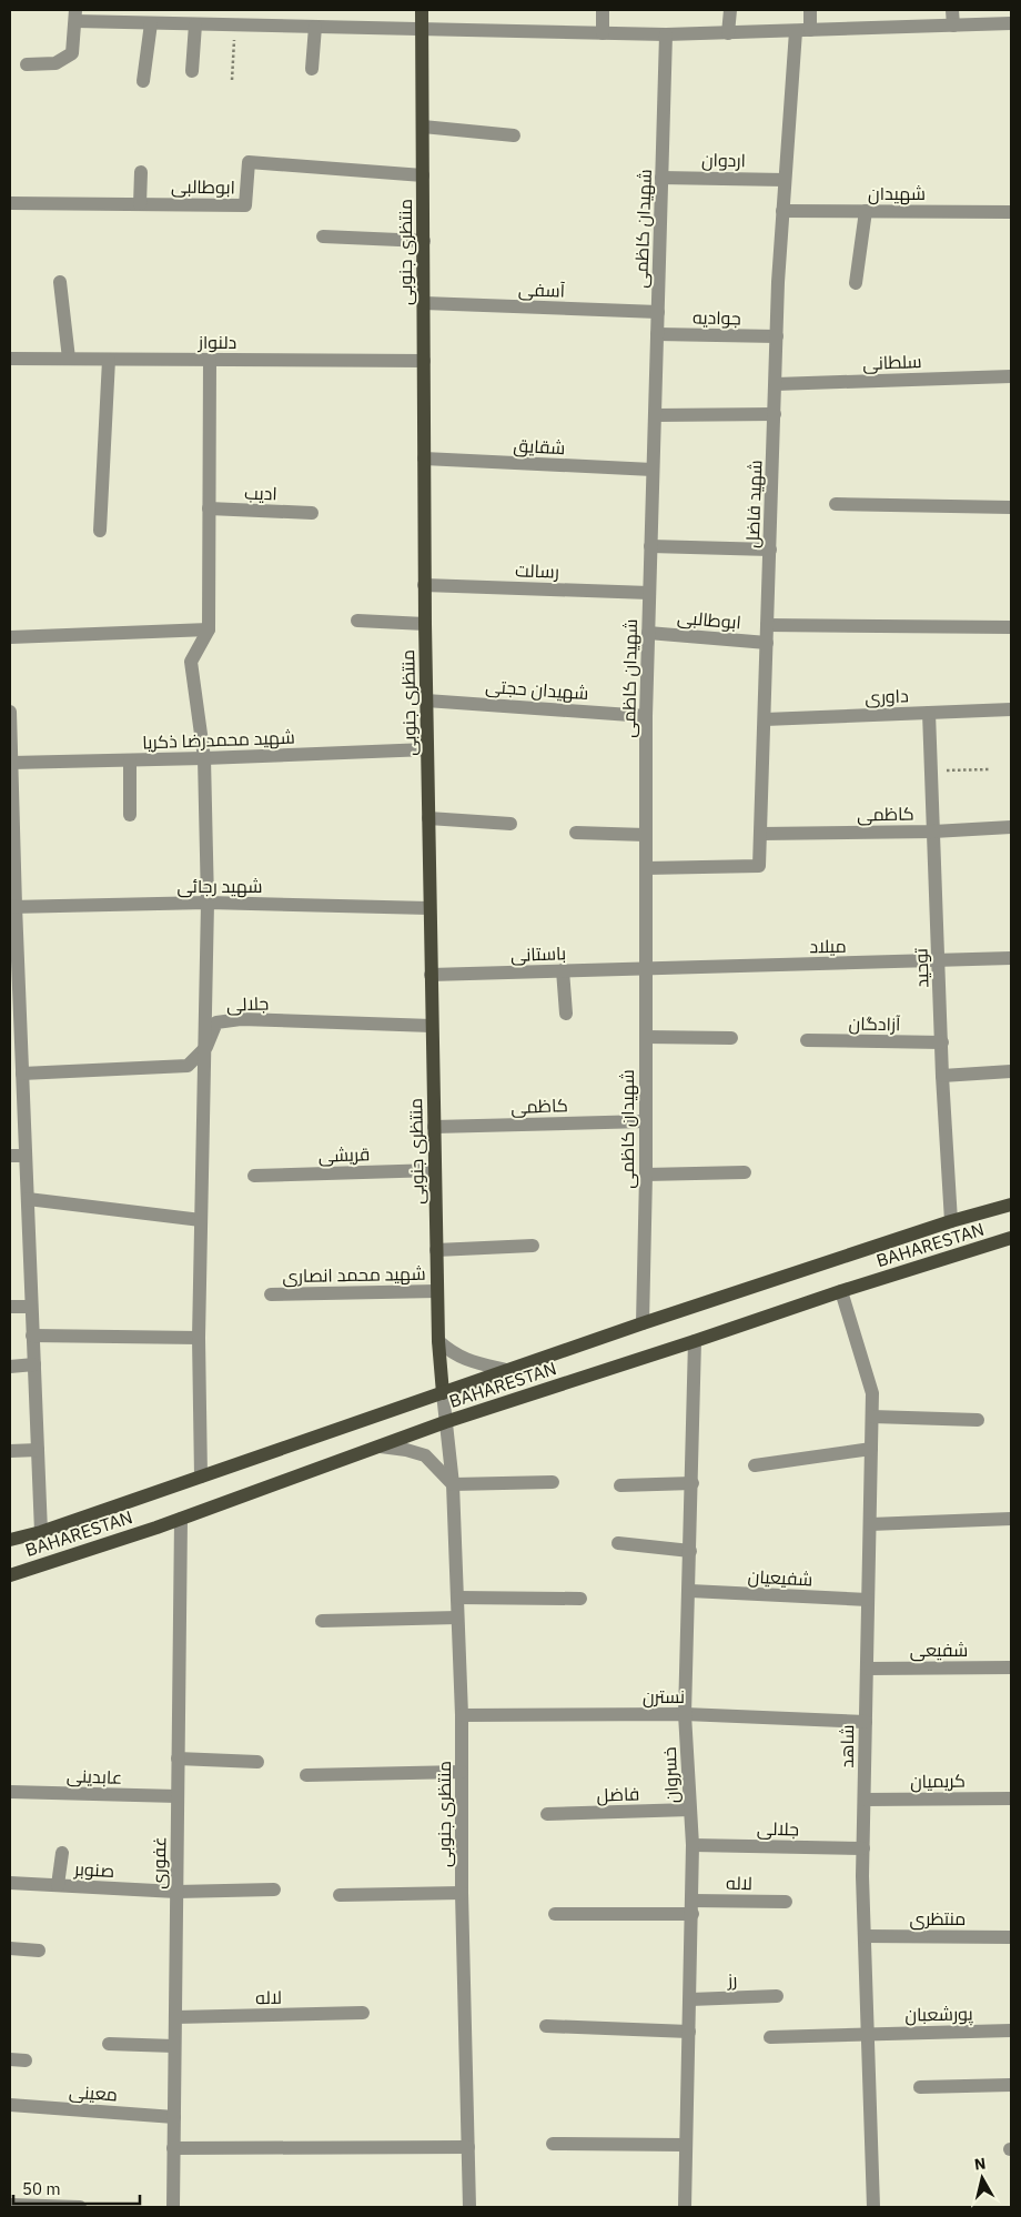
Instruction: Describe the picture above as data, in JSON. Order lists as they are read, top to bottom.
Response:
{
  "streets": {
    "main road": ["منتظری جنوبی", "BAHARESTAN"],
    "street": [
      "اردوان",
      "ابوطالبی",
      "شهیدان",
      "شهیدان کاظمی",
      "آسفی",
      "جوادیه",
      "دلنواز",
      "سلطانی",
      "شقایق",
      "ادیب",
      "شهید فاضل",
      "رسالت",
      "شهیدان حجتی",
      "داوری",
      "شهید محمدرضا ذکریا",
      "کاظمی",
      "شهید رجائی",
      "میلاد",
      "باستانی",
      "توحید",
      "جلالی",
      "آزادگان",
      "قریشی",
      "شهید محمد انصاری",
      "شفیعیان",
      "شفیعی",
      "نسترن",
      "شاهد",
      "خسروان",
      "عابدینی",
      "کریمیان",
      "فاضل",
      "غفوری",
      "صنوبر",
      "لاله",
      "منتظری",
      "رز",
      "پورشعبان",
      "معینی"
    ]
  },
  "crossings": [
    ["اردوان", "شهیدان کاظمی"],
    ["اردوان", "شهید فاضل"],
    ["ابوطالبی", "شهیدان کاظمی"],
    ["ابوطالبی", "منتظری جنوبی"],
    ["ابوطالبی", "شهید فاضل"],
    ["شهیدان", "شهید فاضل"],
    ["شهیدان کاظمی", "آسفی"],
    ["شهیدان کاظمی", "جوادیه"],
    ["شهیدان کاظمی", "شقایق"],
    ["شهیدان کاظمی", "شهید فاضل"],
    ["شهیدان کاظمی", "رسالت"],
    ["شهیدان کاظمی", "شهیدان حجتی"],
    ["شهیدان کاظمی", "کاظمی"],
    ["شهیدان کاظمی", "میلاد"],
    ["شهیدان کاظمی", "باستانی"],
    ["شهیدان کاظمی", "BAHARESTAN"],
    ["منتظری جنوبی", "آسفی"],
    ["منتظری جنوبی", "دلنواز"],
    ["منتظری جنوبی", "شقایق"],
    ["منتظری جنوبی", "رسالت"],
    ["منتظری جنوبی", "شهیدان حجتی"],
    ["منتظری جنوبی", "شهید محمدرضا ذکریا"],
    ["منتظری جنوبی", "کاظمی"],
    ["منتظری جنوبی", "شهید رجائی"],
    ["منتظری جنوبی", "باستانی"],
    ["منتظری جنوبی", "جلالی"],
    ["منتظری جنوبی", "قریشی"],
    ["منتظری جنوبی", "BAHARESTAN"],
    ["منتظری جنوبی", "شهید محمد انصاری"],
    ["منتظری جنوبی", "نسترن"],
    ["جوادیه", "شهید فاضل"],
    ["سلطانی", "شهید فاضل"],
    ["شهید فاضل", "داوری"],
    ["شهید فاضل", "کاظمی"],
    ["داوری", "توحید"],
    ["کاظمی", "توحید"],
    ["میلاد", "باستانی"],
    ["میلاد", "توحید"],
    ["توحید", "آزادگان"],
    ["توحید", "BAHARESTAN"],
    ["جلالی", "شاهد"],
    ["جلالی", "خسروان"],
    ["BAHARESTAN", "شاهد"],
    ["BAHARESTAN", "خسروان"],
    ["BAHARESTAN", "غفوری"],
    ["شفیعیان", "شاهد"],
    ["شفیعیان", "خسروان"],
    ["شفیعی", "شاهد"],
    ["نسترن", "شاهد"],
    ["نسترن", "خسروان"],
    ["شاهد", "کریمیان"],
    ["شاهد", "منتظری"],
    ["شاهد", "پورشعبان"],
    ["خسروان", "فاضل"],
    ["خسروان", "لاله"],
    ["خسروان", "رز"],
    ["عابدینی", "غفوری"],
    ["غفوری", "صنوبر"],
    ["غفوری", "لاله"],
    ["غفوری", "معینی"]
  ],
  "scale_bar": "50 m",
  "north": "top"
}
